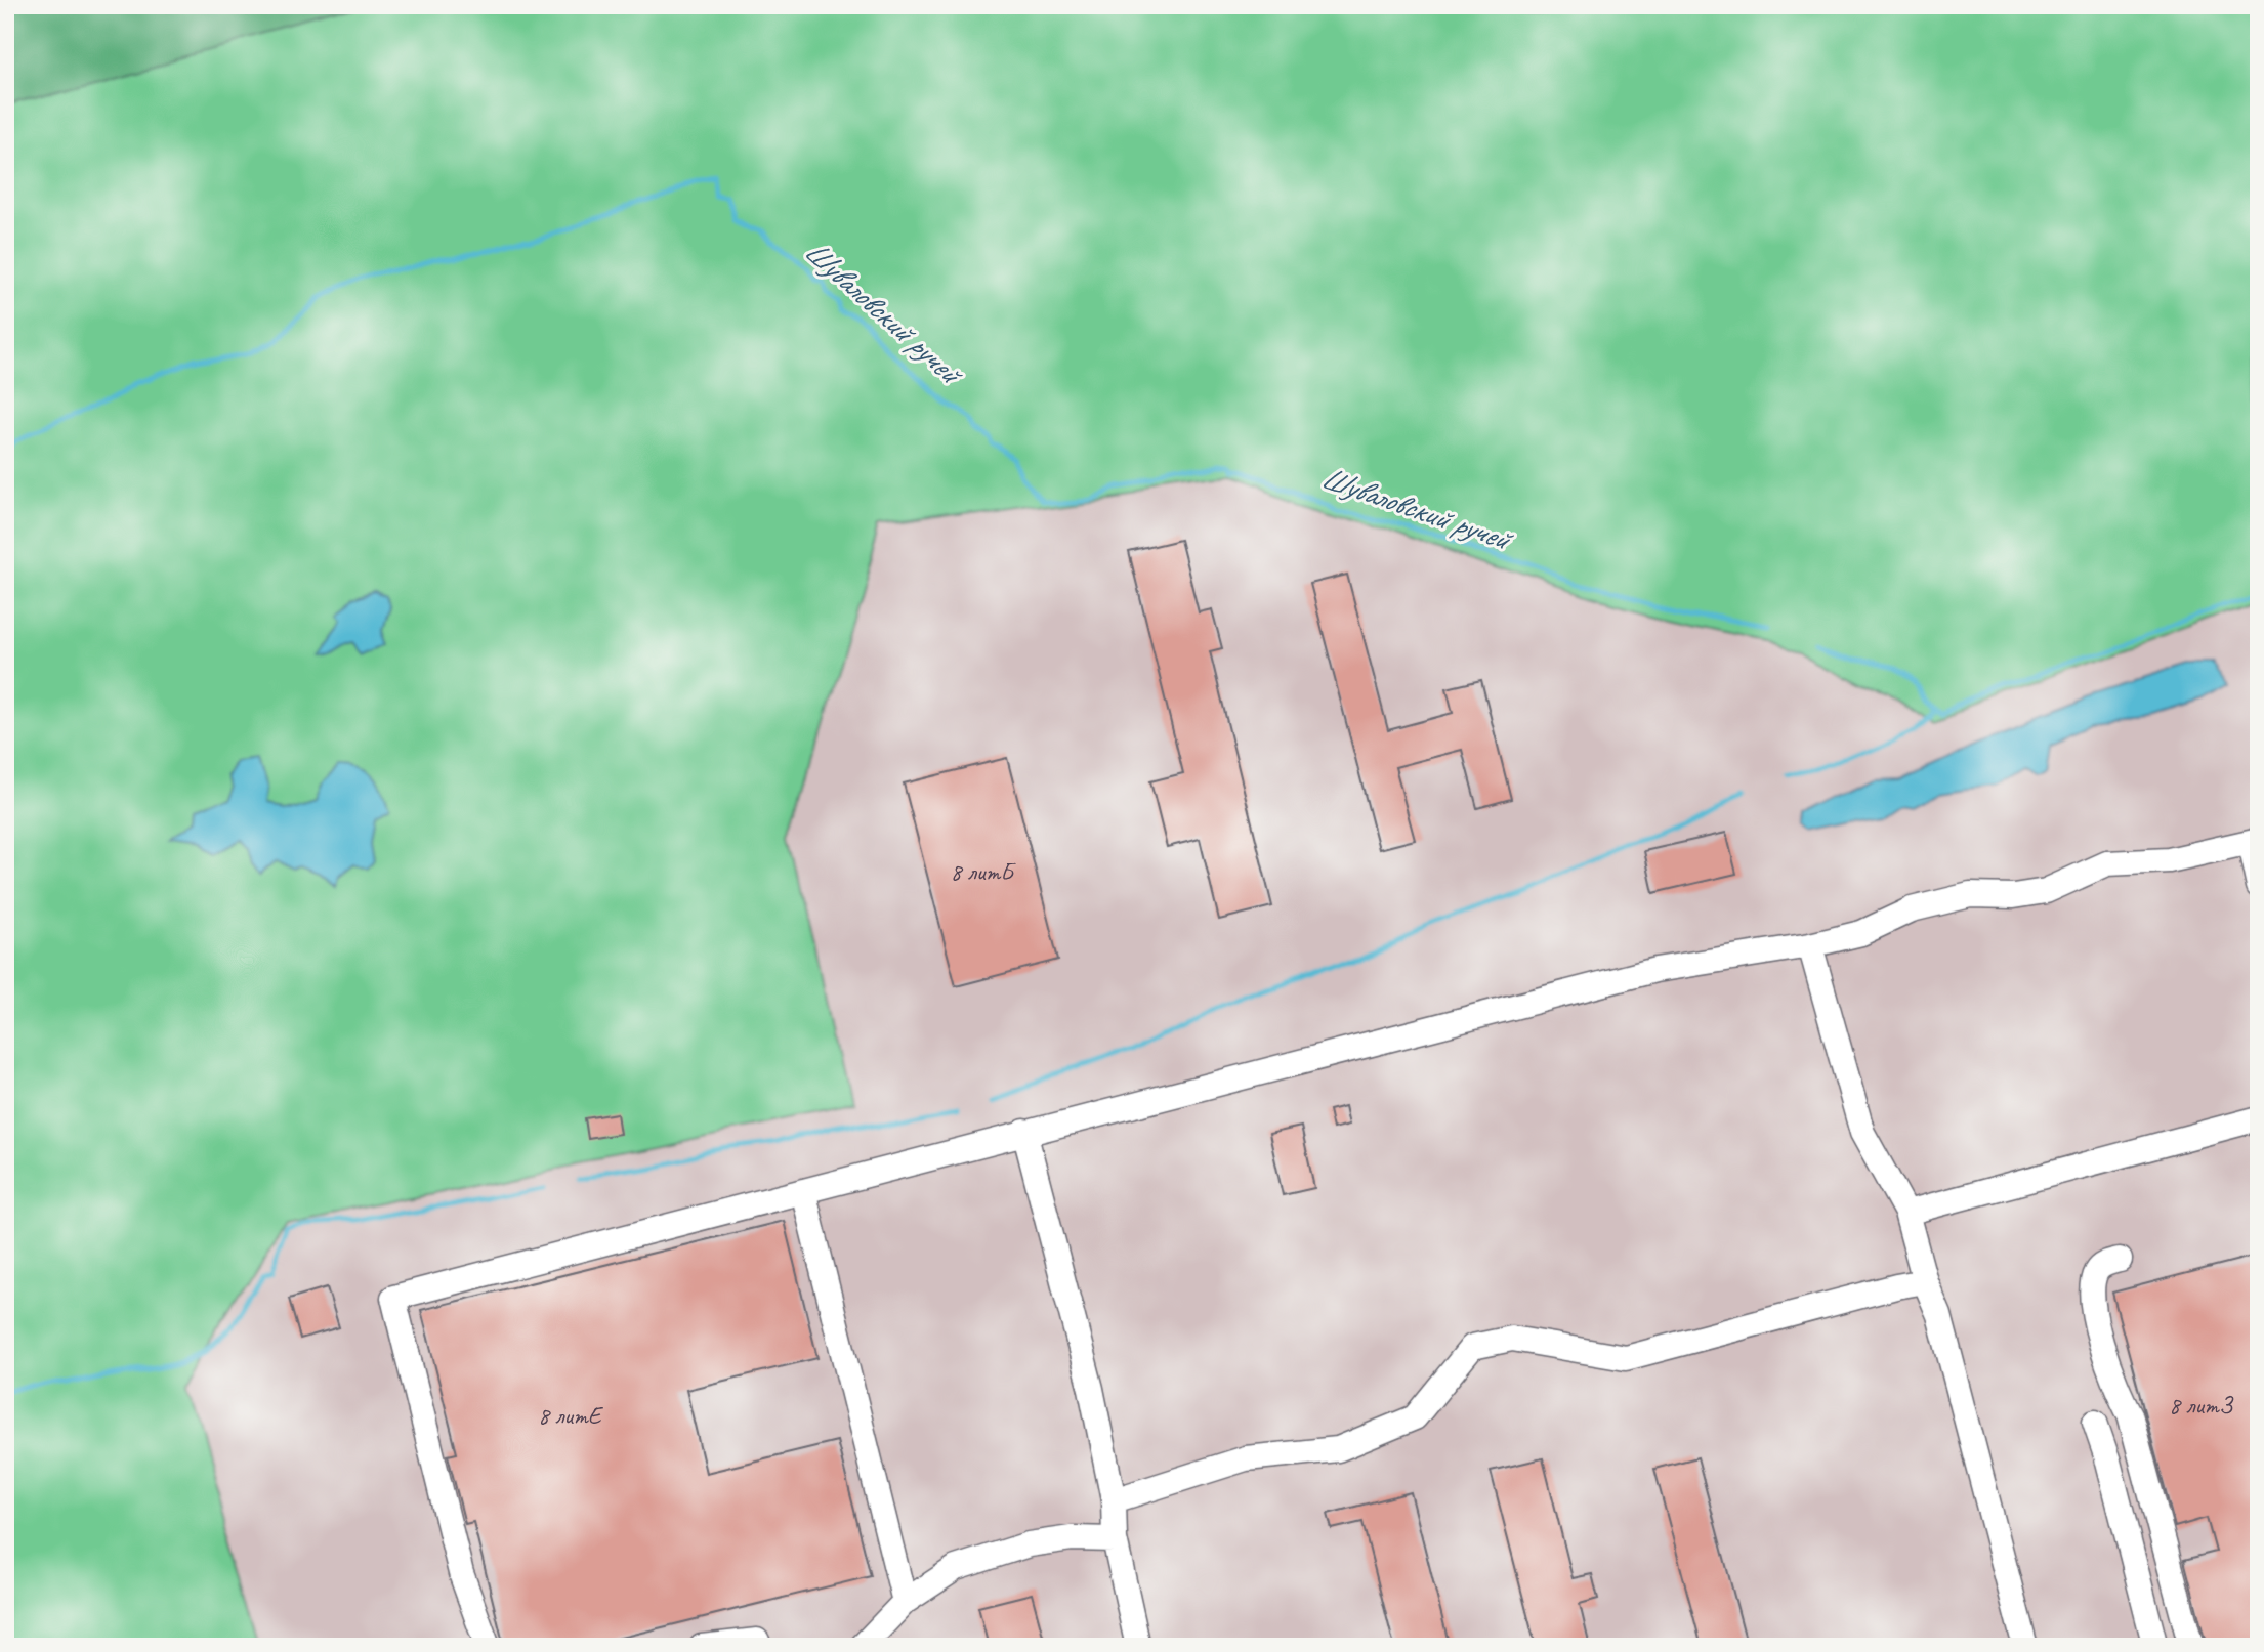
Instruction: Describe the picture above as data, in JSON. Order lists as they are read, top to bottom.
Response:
{
  "water": ["Шуваловский ручей"],
  "house_numbers": ["8 литБ", "8 литЗ", "8 литЕ"]
}
